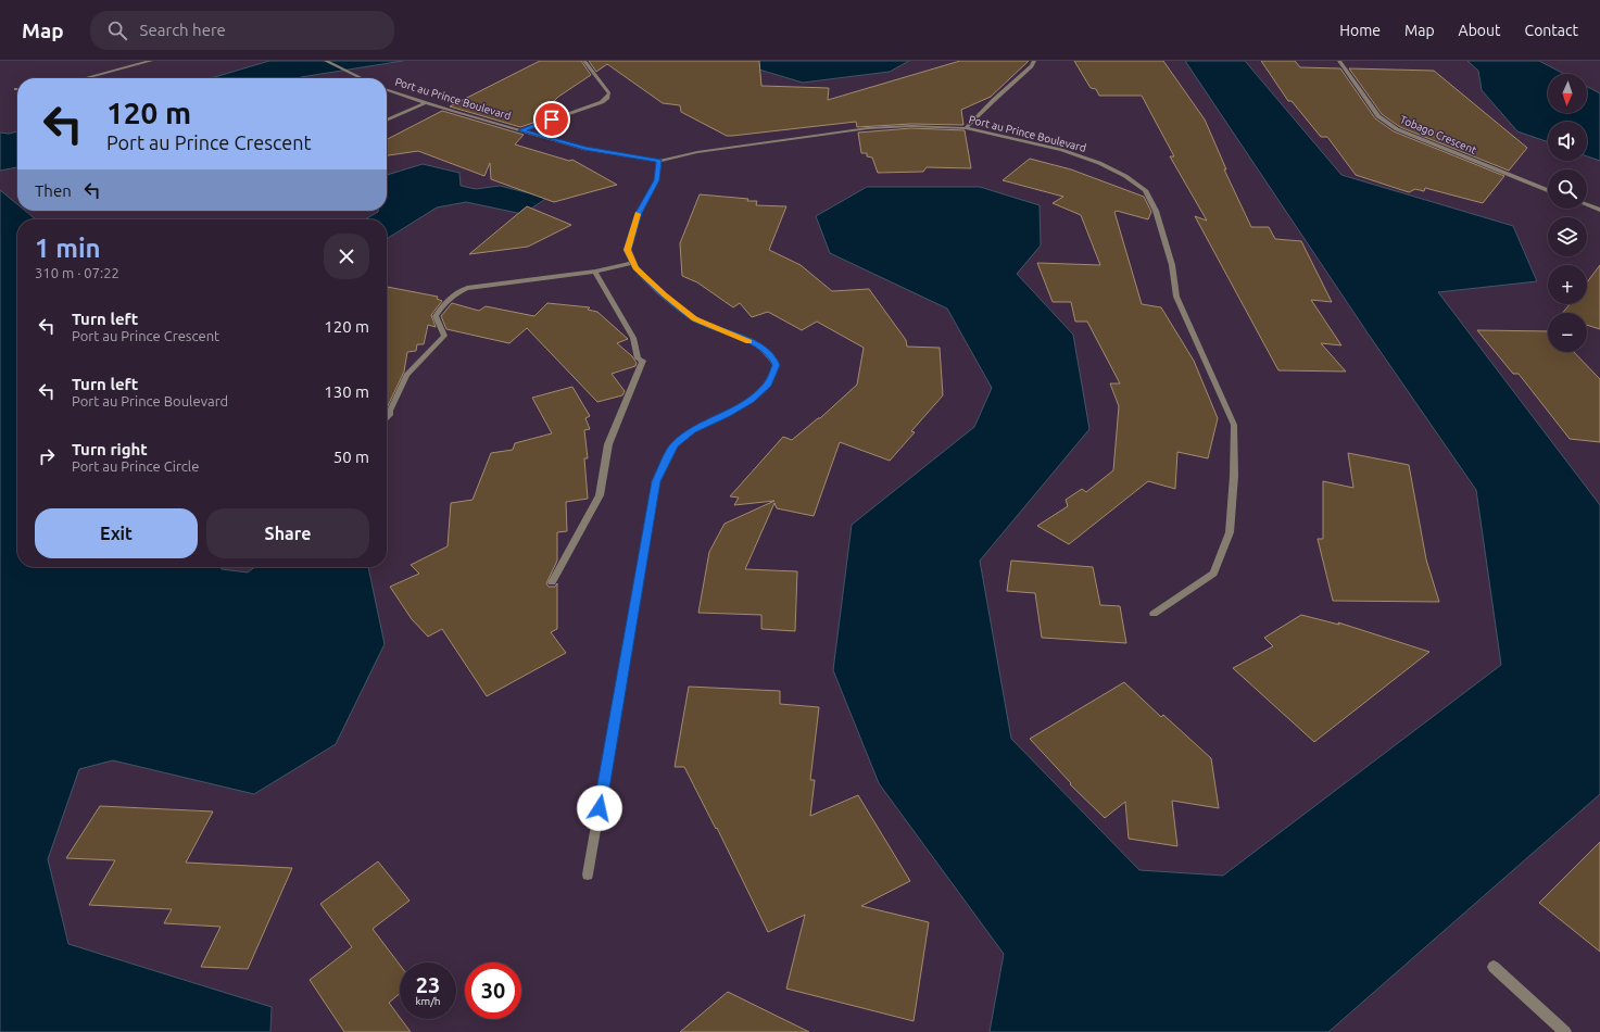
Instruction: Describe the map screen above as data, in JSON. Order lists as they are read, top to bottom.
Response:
{
  "streets": {
    "street": ["Port au Prince Boulevard", "Tobago Crescent"]
  },
  "north": "bottom",
  "page": {
    "header": "Map",
    "search": "Search here",
    "nav": [
      "Home",
      "Map",
      "About",
      "Contact"
    ],
    "map_buttons": ["+", "−"],
    "turn": ["120 m", "Port au Prince Crescent"],
    "then": "Then",
    "heading": ["1 min", "310 m · 07:22"],
    "list": [
      {
        "name": "Turn left",
        "note": "Port au Prince Crescent",
        "value": "120 m"
      },
      {
        "name": "Turn left",
        "note": "Port au Prince Boulevard",
        "value": "130 m"
      },
      {
        "name": "Turn right",
        "note": "Port au Prince Circle",
        "value": "50 m"
      }
    ],
    "buttons": ["Exit", "Share"],
    "speed": "23 km/h",
    "limit": "30"
  }
}
